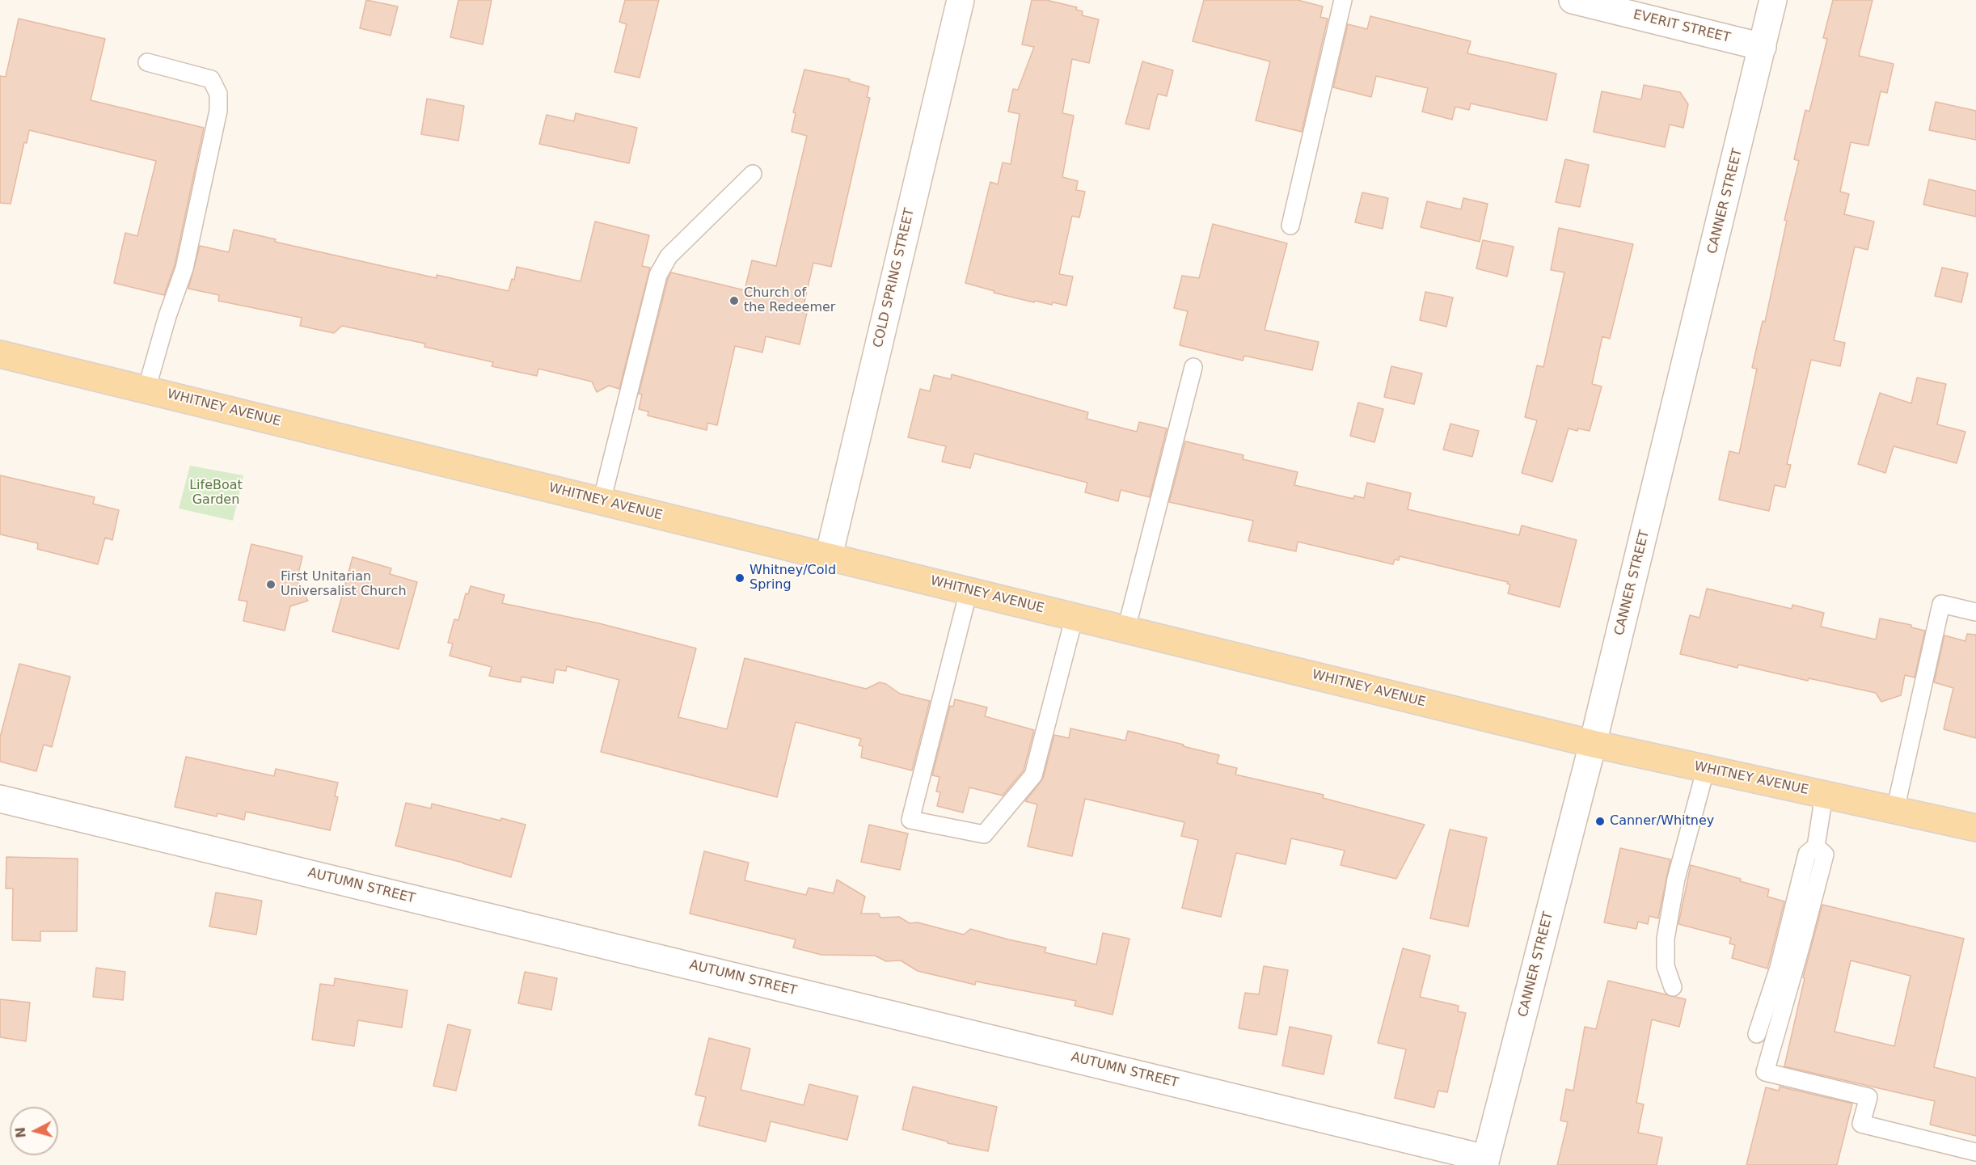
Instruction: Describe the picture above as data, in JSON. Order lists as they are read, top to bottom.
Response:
{
  "streets": {
    "main road": ["WHITNEY AVENUE"],
    "street": [
      "EVERIT STREET",
      "CANNER STREET",
      "COLD SPRING STREET",
      "AUTUMN STREET"
    ]
  },
  "crossings": [
    ["EVERIT STREET", "CANNER STREET"],
    ["CANNER STREET", "WHITNEY AVENUE"],
    ["CANNER STREET", "AUTUMN STREET"],
    ["COLD SPRING STREET", "WHITNEY AVENUE"]
  ],
  "parks": ["LifeBoat Garden"],
  "places": [
    "Church of the Redeemer",
    "Whitney/Cold Spring",
    "First Unitarian Universalist Church",
    "Canner/Whitney"
  ],
  "north": "left"
}
